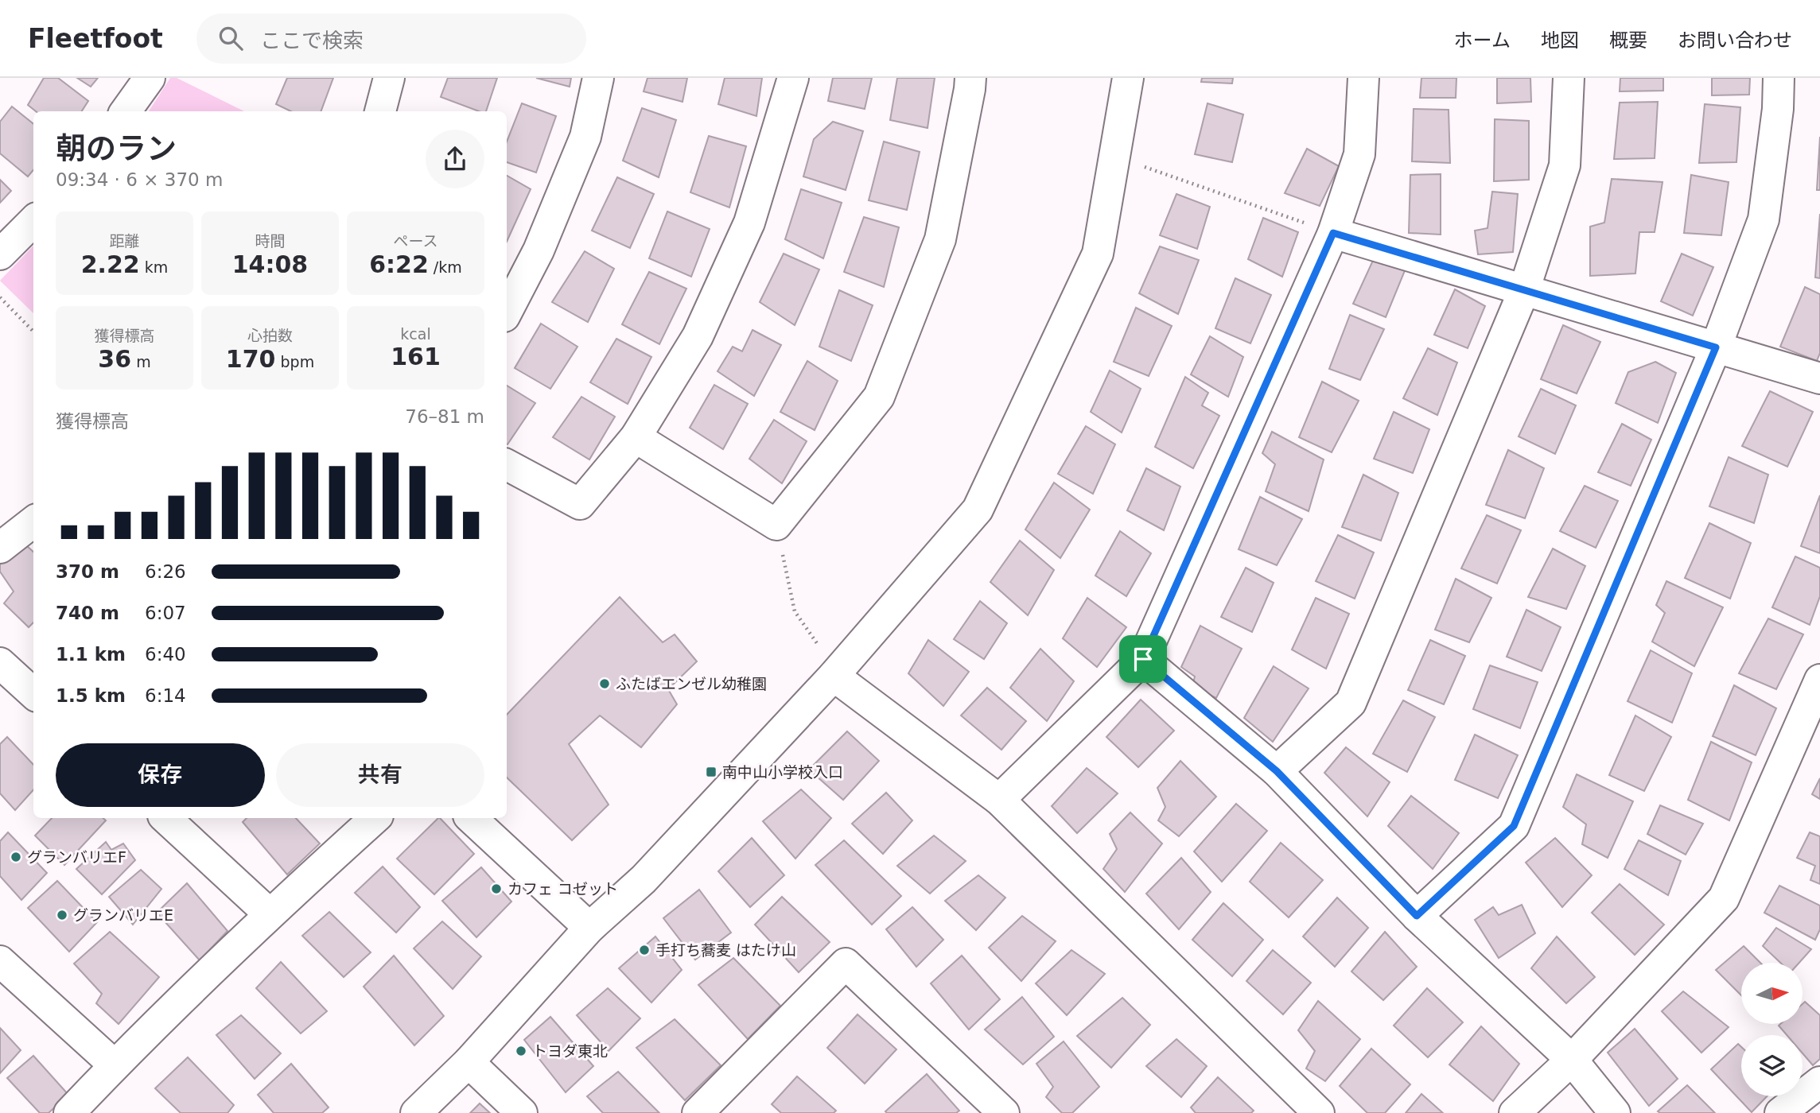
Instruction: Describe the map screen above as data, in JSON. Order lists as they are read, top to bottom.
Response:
{
  "places": {
    "other": [
      "ふたばエンゼル幼稚園",
      "グランバリエF",
      "カフェ コゼット",
      "グランバリエE",
      "手打ち蕎麦 はたけ山",
      "トヨダ東北"
    ],
    "transit": ["南中山小学校入口"]
  },
  "north": "right",
  "page": {
    "header": "Fleetfoot",
    "search": "ここで検索",
    "nav": [
      "ホーム",
      "地図",
      "概要",
      "お問い合わせ"
    ],
    "heading": ["朝のラン", "09:34 · 6 × 370 m"],
    "stats": [
      ["距離", "2.22 km"],
      ["時間", "14:08"],
      ["ペース", "6:22 /km"],
      ["獲得標高", "36 m"],
      ["心拍数", "170 bpm"],
      ["kcal", "161"]
    ],
    "chart": ["獲得標高", "76–81 m"],
    "list": [
      {
        "name": "370 m",
        "note": "6:26"
      },
      {
        "name": "740 m",
        "note": "6:07"
      },
      {
        "name": "1.1 km",
        "note": "6:40"
      },
      {
        "name": "1.5 km",
        "note": "6:14"
      }
    ],
    "buttons": ["保存", "共有"]
  }
}
